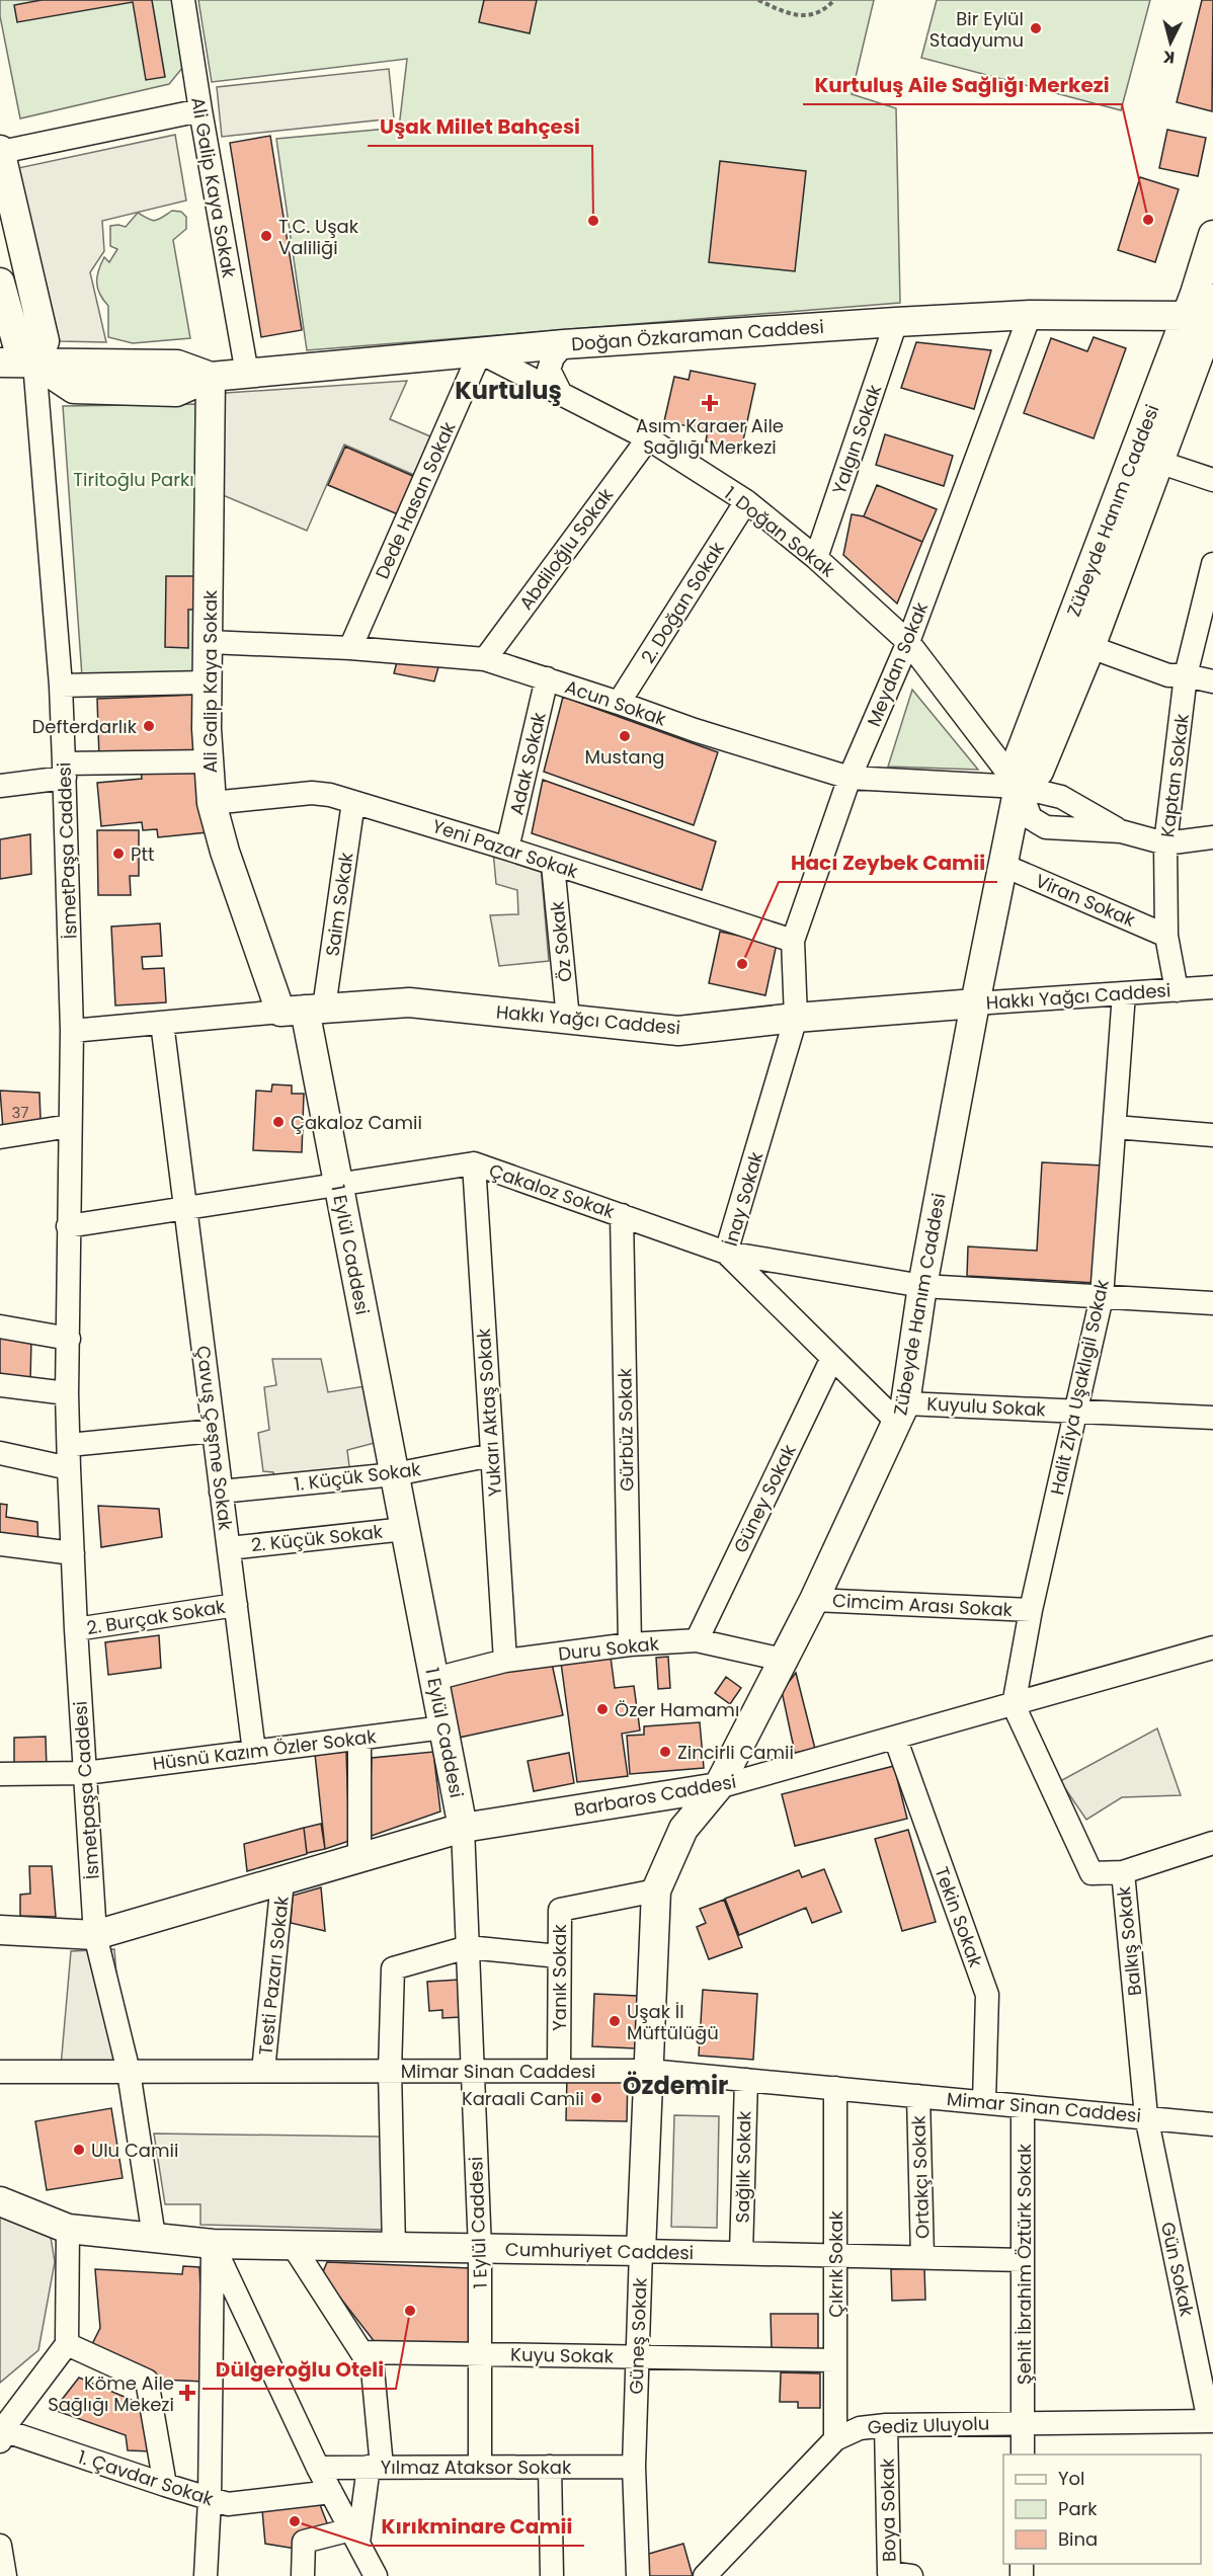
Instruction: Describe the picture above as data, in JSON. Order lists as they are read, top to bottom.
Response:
{
  "streets": {
    "main road": [
      "Ali Galip Kaya Sokak",
      "Doğan Özkaraman Caddesi",
      "Zübeyde Hanım Caddesi",
      "Hakkı Yağcı Caddesi",
      "1 Eylül Caddesi",
      "Barbaros Caddesi",
      "Cumhuriyet Caddesi",
      "Güneş Sokak"
    ],
    "street": [
      "Yalgın Sokak",
      "Dede Hasan Sokak",
      "1. Doğan Sokak",
      "Abdiloğlu Sokak",
      "2. Doğan Sokak",
      "Meydan Sokak",
      "Acun Sokak",
      "Adak Sokak",
      "Kaptan Sokak",
      "Yeni Pazar Sokak",
      "İsmetPaşa Caddesi",
      "Viran Sokak",
      "Saim Sokak",
      "Öz Sokak",
      "Çakaloz Sokak",
      "İnay Sokak",
      "Halit Ziya Uşaklıgil Sokak",
      "Kuyulu Sokak",
      "Yukarı Aktaş Sokak",
      "Gürbüz Sokak",
      "Çavuş Çeşme Sokak",
      "1. Küçük Sokak",
      "Güney Sokak",
      "2. Küçük Sokak",
      "Cimcim Arası Sokak",
      "2. Burçak Sokak",
      "Duru Sokak",
      "Hüsnü Kazım Özler Sokak",
      "İsmetpaşa Caddesi",
      "Tekin Sokak",
      "Balkış Sokak",
      "Testi Pazarı Sokak",
      "Yanık Sokak",
      "Mimar Sinan Caddesi",
      "Sağlık Sokak",
      "Ortakçı Sokak",
      "Çıkrık Sokak",
      "Şehit İbrahim Öztürk Sokak",
      "Gün Sokak",
      "Kuyu Sokak",
      "Gediz Uluyolu",
      "Yılmaz Ataksor Sokak",
      "1. Çavdar Sokak",
      "Boya Sokak"
    ]
  },
  "crossings": [
    ["Ali Galip Kaya Sokak", "Doğan Özkaraman Caddesi"],
    ["Ali Galip Kaya Sokak", "Acun Sokak"],
    ["Ali Galip Kaya Sokak", "Yeni Pazar Sokak"],
    ["Ali Galip Kaya Sokak", "Saim Sokak"],
    ["Ali Galip Kaya Sokak", "Hakkı Yağcı Caddesi"],
    ["Ali Galip Kaya Sokak", "1 Eylül Caddesi"],
    ["Doğan Özkaraman Caddesi", "Yalgın Sokak"],
    ["Doğan Özkaraman Caddesi", "Dede Hasan Sokak"],
    ["Doğan Özkaraman Caddesi", "Zübeyde Hanım Caddesi"],
    ["Doğan Özkaraman Caddesi", "1. Doğan Sokak"],
    ["Doğan Özkaraman Caddesi", "Meydan Sokak"],
    ["Doğan Özkaraman Caddesi", "İsmetPaşa Caddesi"],
    ["Yalgın Sokak", "1. Doğan Sokak"],
    ["Dede Hasan Sokak", "1. Doğan Sokak"],
    ["Dede Hasan Sokak", "Acun Sokak"],
    ["Zübeyde Hanım Caddesi", "1. Doğan Sokak"],
    ["Zübeyde Hanım Caddesi", "Acun Sokak"],
    ["Zübeyde Hanım Caddesi", "Viran Sokak"],
    ["Zübeyde Hanım Caddesi", "Hakkı Yağcı Caddesi"],
    ["Zübeyde Hanım Caddesi", "Çakaloz Sokak"],
    ["Zübeyde Hanım Caddesi", "İnay Sokak"],
    ["Zübeyde Hanım Caddesi", "Kuyulu Sokak"],
    ["Zübeyde Hanım Caddesi", "Cimcim Arası Sokak"],
    ["Zübeyde Hanım Caddesi", "Duru Sokak"],
    ["Zübeyde Hanım Caddesi", "Barbaros Caddesi"],
    ["Zübeyde Hanım Caddesi", "Güneş Sokak"],
    ["1. Doğan Sokak", "Abdiloğlu Sokak"],
    ["1. Doğan Sokak", "2. Doğan Sokak"],
    ["1. Doğan Sokak", "Meydan Sokak"],
    ["1. Doğan Sokak", "Acun Sokak"],
    ["Abdiloğlu Sokak", "Acun Sokak"],
    ["2. Doğan Sokak", "Acun Sokak"],
    ["Meydan Sokak", "Acun Sokak"],
    ["Meydan Sokak", "Yeni Pazar Sokak"],
    ["Meydan Sokak", "Hakkı Yağcı Caddesi"],
    ["Meydan Sokak", "İnay Sokak"],
    ["Acun Sokak", "Adak Sokak"],
    ["Adak Sokak", "Yeni Pazar Sokak"],
    ["Kaptan Sokak", "Viran Sokak"],
    ["Kaptan Sokak", "Hakkı Yağcı Caddesi"],
    ["Yeni Pazar Sokak", "Saim Sokak"],
    ["Yeni Pazar Sokak", "Öz Sokak"],
    ["İsmetPaşa Caddesi", "Hakkı Yağcı Caddesi"],
    ["İsmetPaşa Caddesi", "Çakaloz Sokak"],
    ["İsmetPaşa Caddesi", "İsmetpaşa Caddesi"],
    ["Saim Sokak", "Hakkı Yağcı Caddesi"],
    ["Saim Sokak", "1 Eylül Caddesi"],
    ["Öz Sokak", "Hakkı Yağcı Caddesi"],
    ["Hakkı Yağcı Caddesi", "İnay Sokak"],
    ["Hakkı Yağcı Caddesi", "1 Eylül Caddesi"],
    ["Hakkı Yağcı Caddesi", "Halit Ziya Uşaklıgil Sokak"],
    ["Hakkı Yağcı Caddesi", "Çavuş Çeşme Sokak"],
    ["Çakaloz Sokak", "İnay Sokak"],
    ["Çakaloz Sokak", "1 Eylül Caddesi"],
    ["Çakaloz Sokak", "Halit Ziya Uşaklıgil Sokak"],
    ["Çakaloz Sokak", "Yukarı Aktaş Sokak"],
    ["Çakaloz Sokak", "Gürbüz Sokak"],
    ["Çakaloz Sokak", "Çavuş Çeşme Sokak"],
    ["İnay Sokak", "Kuyulu Sokak"],
    ["İnay Sokak", "Güney Sokak"],
    ["1 Eylül Caddesi", "1. Küçük Sokak"],
    ["1 Eylül Caddesi", "2. Küçük Sokak"],
    ["1 Eylül Caddesi", "Duru Sokak"],
    ["1 Eylül Caddesi", "Hüsnü Kazım Özler Sokak"],
    ["1 Eylül Caddesi", "Barbaros Caddesi"],
    ["1 Eylül Caddesi", "Mimar Sinan Caddesi"],
    ["1 Eylül Caddesi", "Cumhuriyet Caddesi"],
    ["1 Eylül Caddesi", "Kuyu Sokak"],
    ["1 Eylül Caddesi", "Yılmaz Ataksor Sokak"],
    ["Halit Ziya Uşaklıgil Sokak", "Kuyulu Sokak"],
    ["Halit Ziya Uşaklıgil Sokak", "Cimcim Arası Sokak"],
    ["Halit Ziya Uşaklıgil Sokak", "Barbaros Caddesi"],
    ["Halit Ziya Uşaklıgil Sokak", "Balkış Sokak"],
    ["Yukarı Aktaş Sokak", "1. Küçük Sokak"],
    ["Yukarı Aktaş Sokak", "Duru Sokak"],
    ["Gürbüz Sokak", "Duru Sokak"],
    ["Çavuş Çeşme Sokak", "1. Küçük Sokak"],
    ["Çavuş Çeşme Sokak", "2. Küçük Sokak"],
    ["Çavuş Çeşme Sokak", "2. Burçak Sokak"],
    ["Çavuş Çeşme Sokak", "Hüsnü Kazım Özler Sokak"],
    ["Güney Sokak", "Duru Sokak"],
    ["2. Burçak Sokak", "İsmetpaşa Caddesi"],
    ["Hüsnü Kazım Özler Sokak", "İsmetpaşa Caddesi"],
    ["İsmetpaşa Caddesi", "Barbaros Caddesi"],
    ["İsmetpaşa Caddesi", "Mimar Sinan Caddesi"],
    ["İsmetpaşa Caddesi", "Cumhuriyet Caddesi"],
    ["Barbaros Caddesi", "Tekin Sokak"],
    ["Barbaros Caddesi", "Balkış Sokak"],
    ["Barbaros Caddesi", "Testi Pazarı Sokak"],
    ["Barbaros Caddesi", "Güneş Sokak"],
    ["Tekin Sokak", "Mimar Sinan Caddesi"],
    ["Balkış Sokak", "Mimar Sinan Caddesi"],
    ["Balkış Sokak", "Gün Sokak"],
    ["Testi Pazarı Sokak", "Mimar Sinan Caddesi"],
    ["Yanık Sokak", "Mimar Sinan Caddesi"],
    ["Yanık Sokak", "Güneş Sokak"],
    ["Mimar Sinan Caddesi", "Sağlık Sokak"],
    ["Mimar Sinan Caddesi", "Ortakçı Sokak"],
    ["Mimar Sinan Caddesi", "Çıkrık Sokak"],
    ["Mimar Sinan Caddesi", "Şehit İbrahim Öztürk Sokak"],
    ["Mimar Sinan Caddesi", "Gün Sokak"],
    ["Mimar Sinan Caddesi", "Güneş Sokak"],
    ["Sağlık Sokak", "Cumhuriyet Caddesi"],
    ["Ortakçı Sokak", "Cumhuriyet Caddesi"],
    ["Cumhuriyet Caddesi", "Çıkrık Sokak"],
    ["Cumhuriyet Caddesi", "Şehit İbrahim Öztürk Sokak"],
    ["Cumhuriyet Caddesi", "Güneş Sokak"],
    ["Çıkrık Sokak", "Kuyu Sokak"],
    ["Çıkrık Sokak", "Gediz Uluyolu"],
    ["Şehit İbrahim Öztürk Sokak", "Gediz Uluyolu"],
    ["Gün Sokak", "Gediz Uluyolu"],
    ["Güneş Sokak", "Kuyu Sokak"],
    ["Güneş Sokak", "Yılmaz Ataksor Sokak"],
    ["Gediz Uluyolu", "Boya Sokak"]
  ],
  "districts": ["Kurtuluş", "Özdemir"],
  "parks": ["Tiritoğlu Parkı"],
  "places": {
    "other": [
      "Bir Eylül Stadyumu",
      "Kurtuluş Aile Sağlığı Merkezi",
      "Uşak Millet Bahçesi",
      "T.C. Uşak Valiliği",
      "Defterdarlık",
      "Mustang",
      "Ptt",
      "Hacı Zeybek Camii",
      "Çakaloz Camii",
      "Özer Hamamı",
      "Zincirli Camii",
      "Uşak İl Müftülüğü",
      "Karaali Camii",
      "Ulu Camii",
      "Dülgeroğlu Oteli",
      "Kırıkminare Camii"
    ],
    "health": ["Asım Karaer Aile Sağlığı Merkezi", "Köme Aile Sağlığı Mekezi"]
  },
  "house_numbers": ["37"],
  "legend": ["Yol", "Park", "Bina"],
  "north": "bottom"
}
